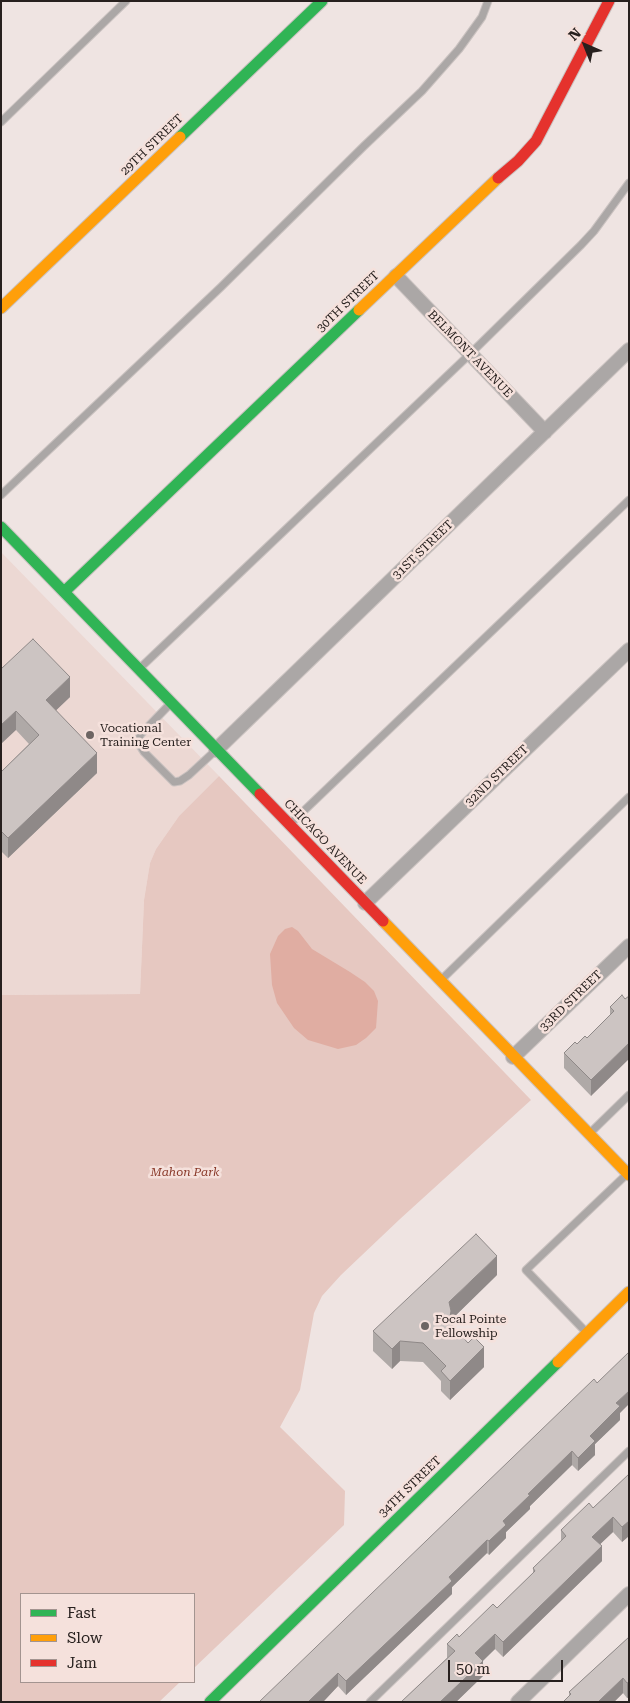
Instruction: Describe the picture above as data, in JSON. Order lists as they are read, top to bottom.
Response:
{
  "streets": {
    "street": [
      "29TH STREET",
      "30TH STREET",
      "BELMONT AVENUE",
      "31ST STREET",
      "32ND STREET",
      "CHICAGO AVENUE",
      "33RD STREET",
      "34TH STREET"
    ]
  },
  "crossings": [
    ["30TH STREET", "BELMONT AVENUE"],
    ["30TH STREET", "CHICAGO AVENUE"],
    ["BELMONT AVENUE", "31ST STREET"],
    ["31ST STREET", "CHICAGO AVENUE"],
    ["32ND STREET", "CHICAGO AVENUE"],
    ["CHICAGO AVENUE", "33RD STREET"]
  ],
  "parks": ["Mahon Park"],
  "places": ["Vocational Training Center", "Focal Pointe Fellowship"],
  "legend": ["Fast", "Slow", "Jam"],
  "scale_bar": "50 m",
  "north": "top left"
}
